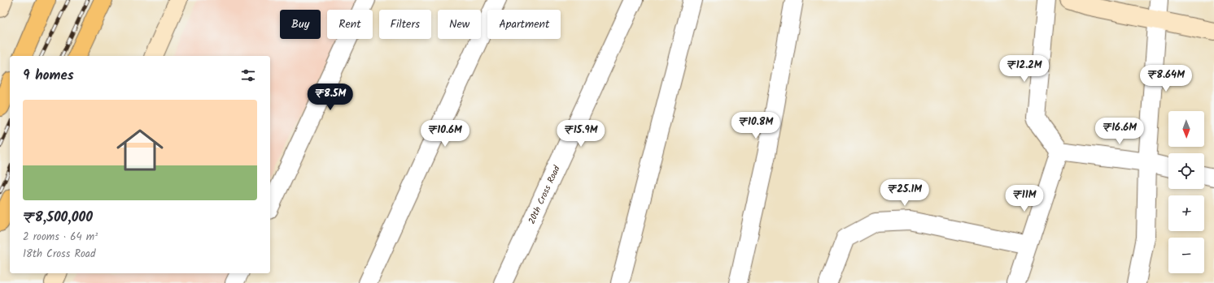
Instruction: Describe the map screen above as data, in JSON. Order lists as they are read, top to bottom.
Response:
{
  "streets": {
    "street": ["20th Cross Road"]
  },
  "north": "bottom",
  "page": {
    "chip": [
      "Buy",
      "Rent",
      "Filters",
      "New",
      "Apartment"
    ],
    "price": [
      "₹12.2M",
      "₹8.64M",
      "₹8.5M",
      "₹10.8M",
      "₹16.6M",
      "₹10.6M",
      "₹15.9M",
      "₹25.1M",
      "₹11M"
    ],
    "heading": "9 homes",
    "list": [
      {
        "name": "₹8,500,000",
        "note": "2 rooms · 64 m² · 18th Cross Road"
      }
    ],
    "map_buttons": ["+", "−"]
  }
}
